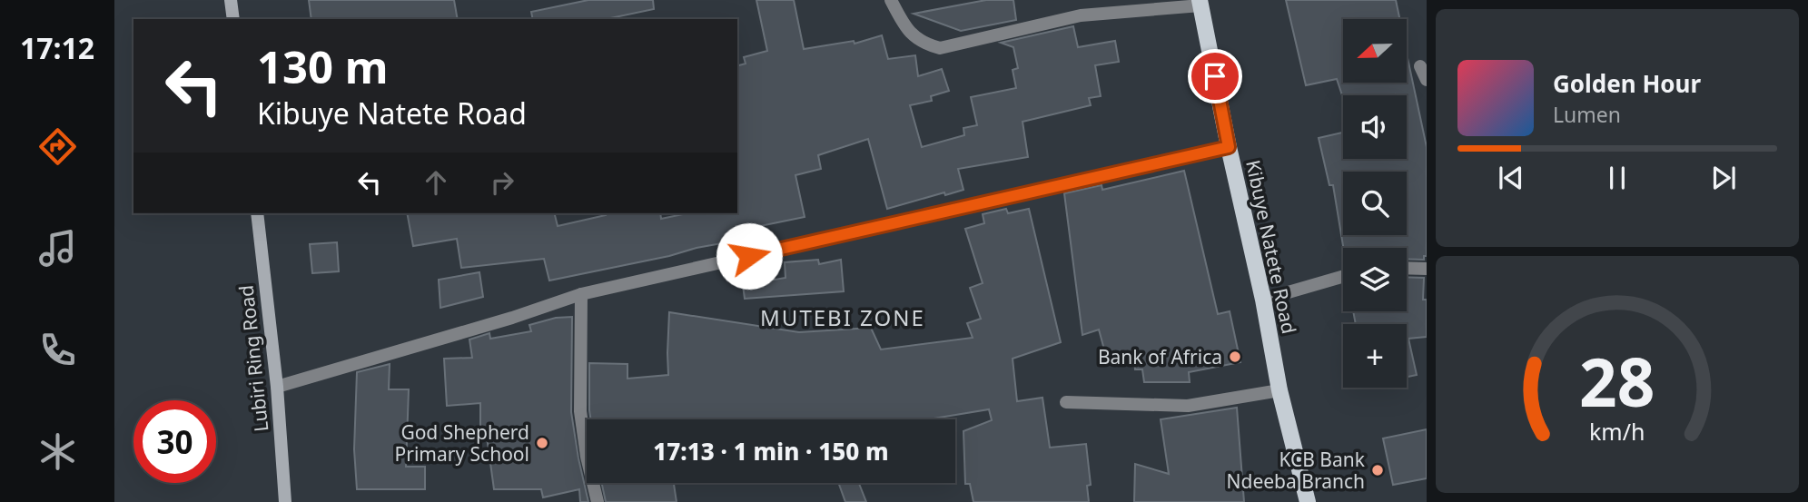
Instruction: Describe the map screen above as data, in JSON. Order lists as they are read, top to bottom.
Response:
{
  "streets": {
    "main road": ["Kibuye Natete Road", "Lubiri Ring Road"]
  },
  "districts": ["MUTEBI ZONE"],
  "places": ["Bank of Africa", "God Shepherd Primary School", "KCB Bank Ndeeba Branch"],
  "north": "left",
  "page": {
    "tabs": "17:12",
    "map_buttons": "+",
    "turn": ["130 m", "Kibuye Natete Road"],
    "song": ["Golden Hour", "Lumen"],
    "limit": "30",
    "trip": "17:13 · 1 min · 150 m",
    "gauge": ["28", "km/h"]
  }
}
